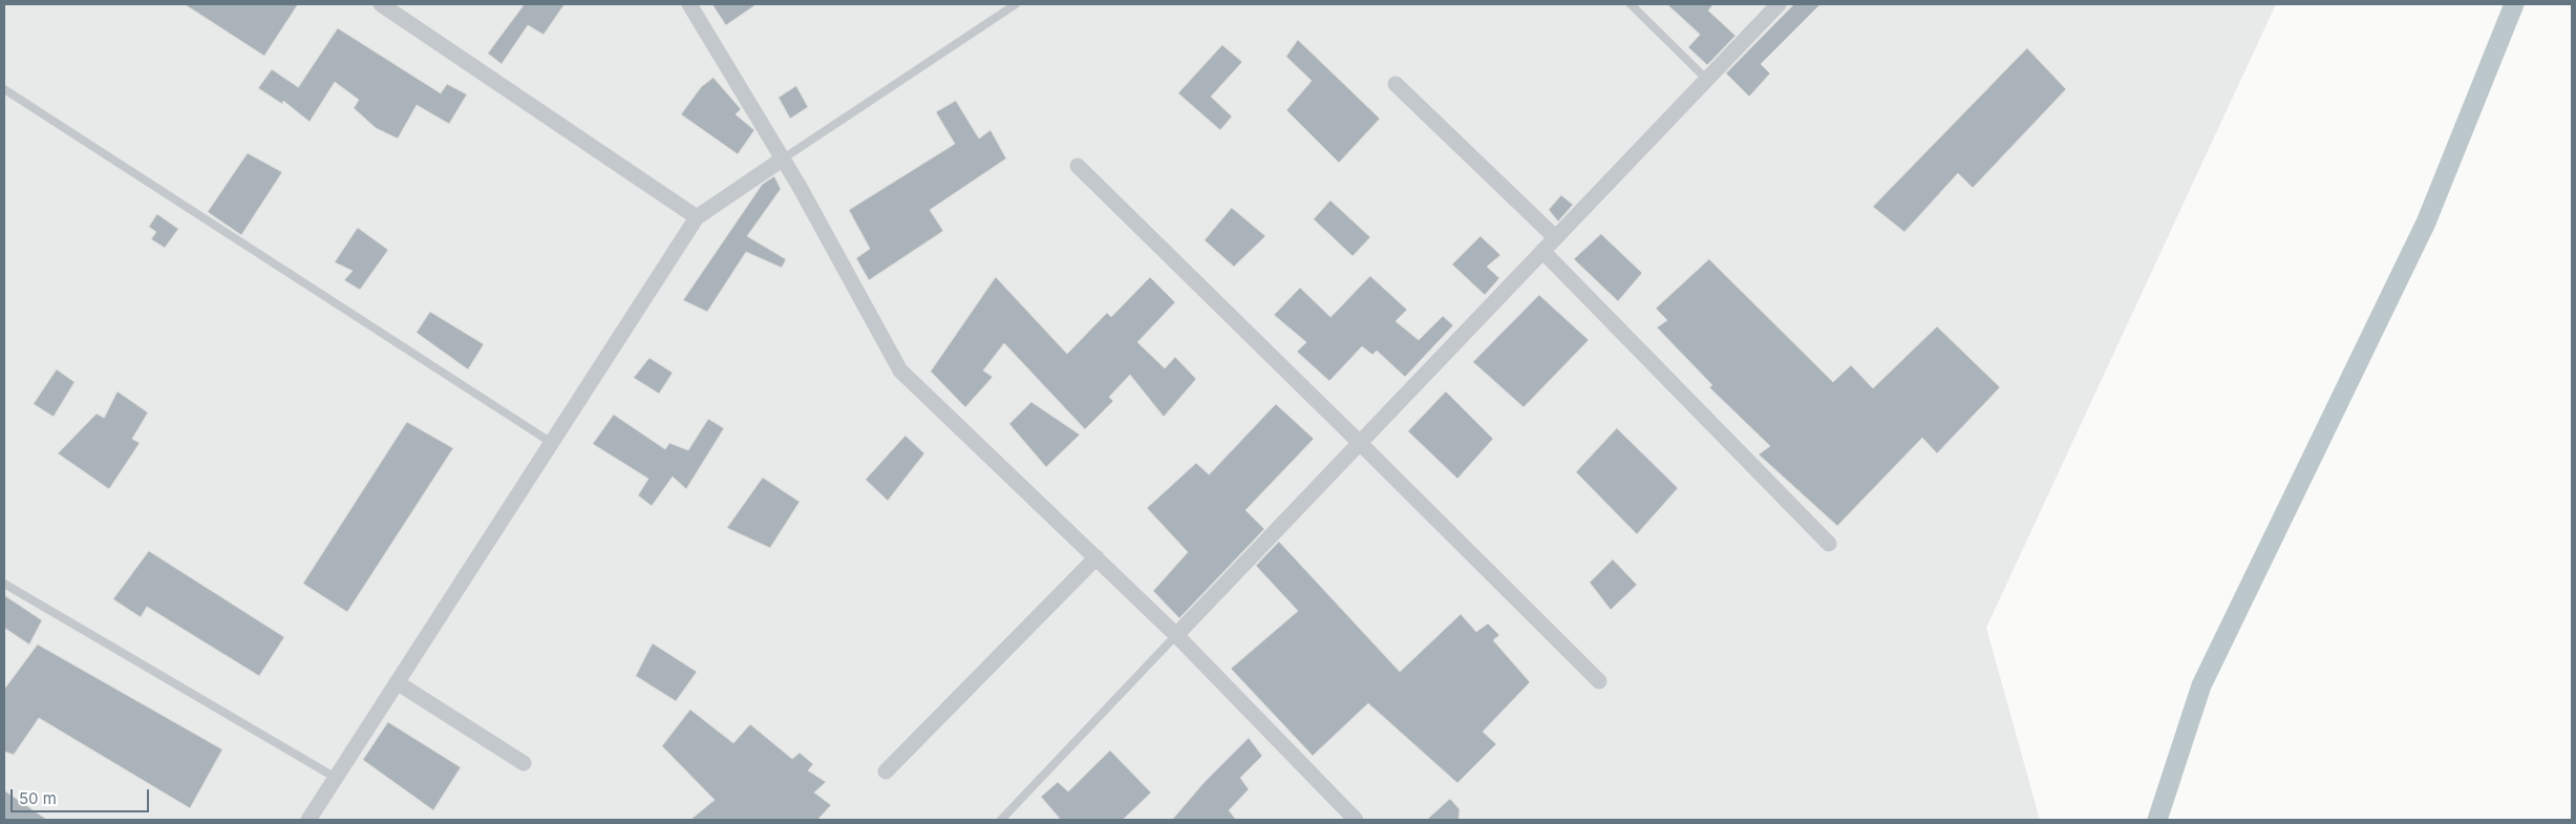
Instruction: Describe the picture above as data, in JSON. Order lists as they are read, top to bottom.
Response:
{
  "scale_bar": "50 m"
}
